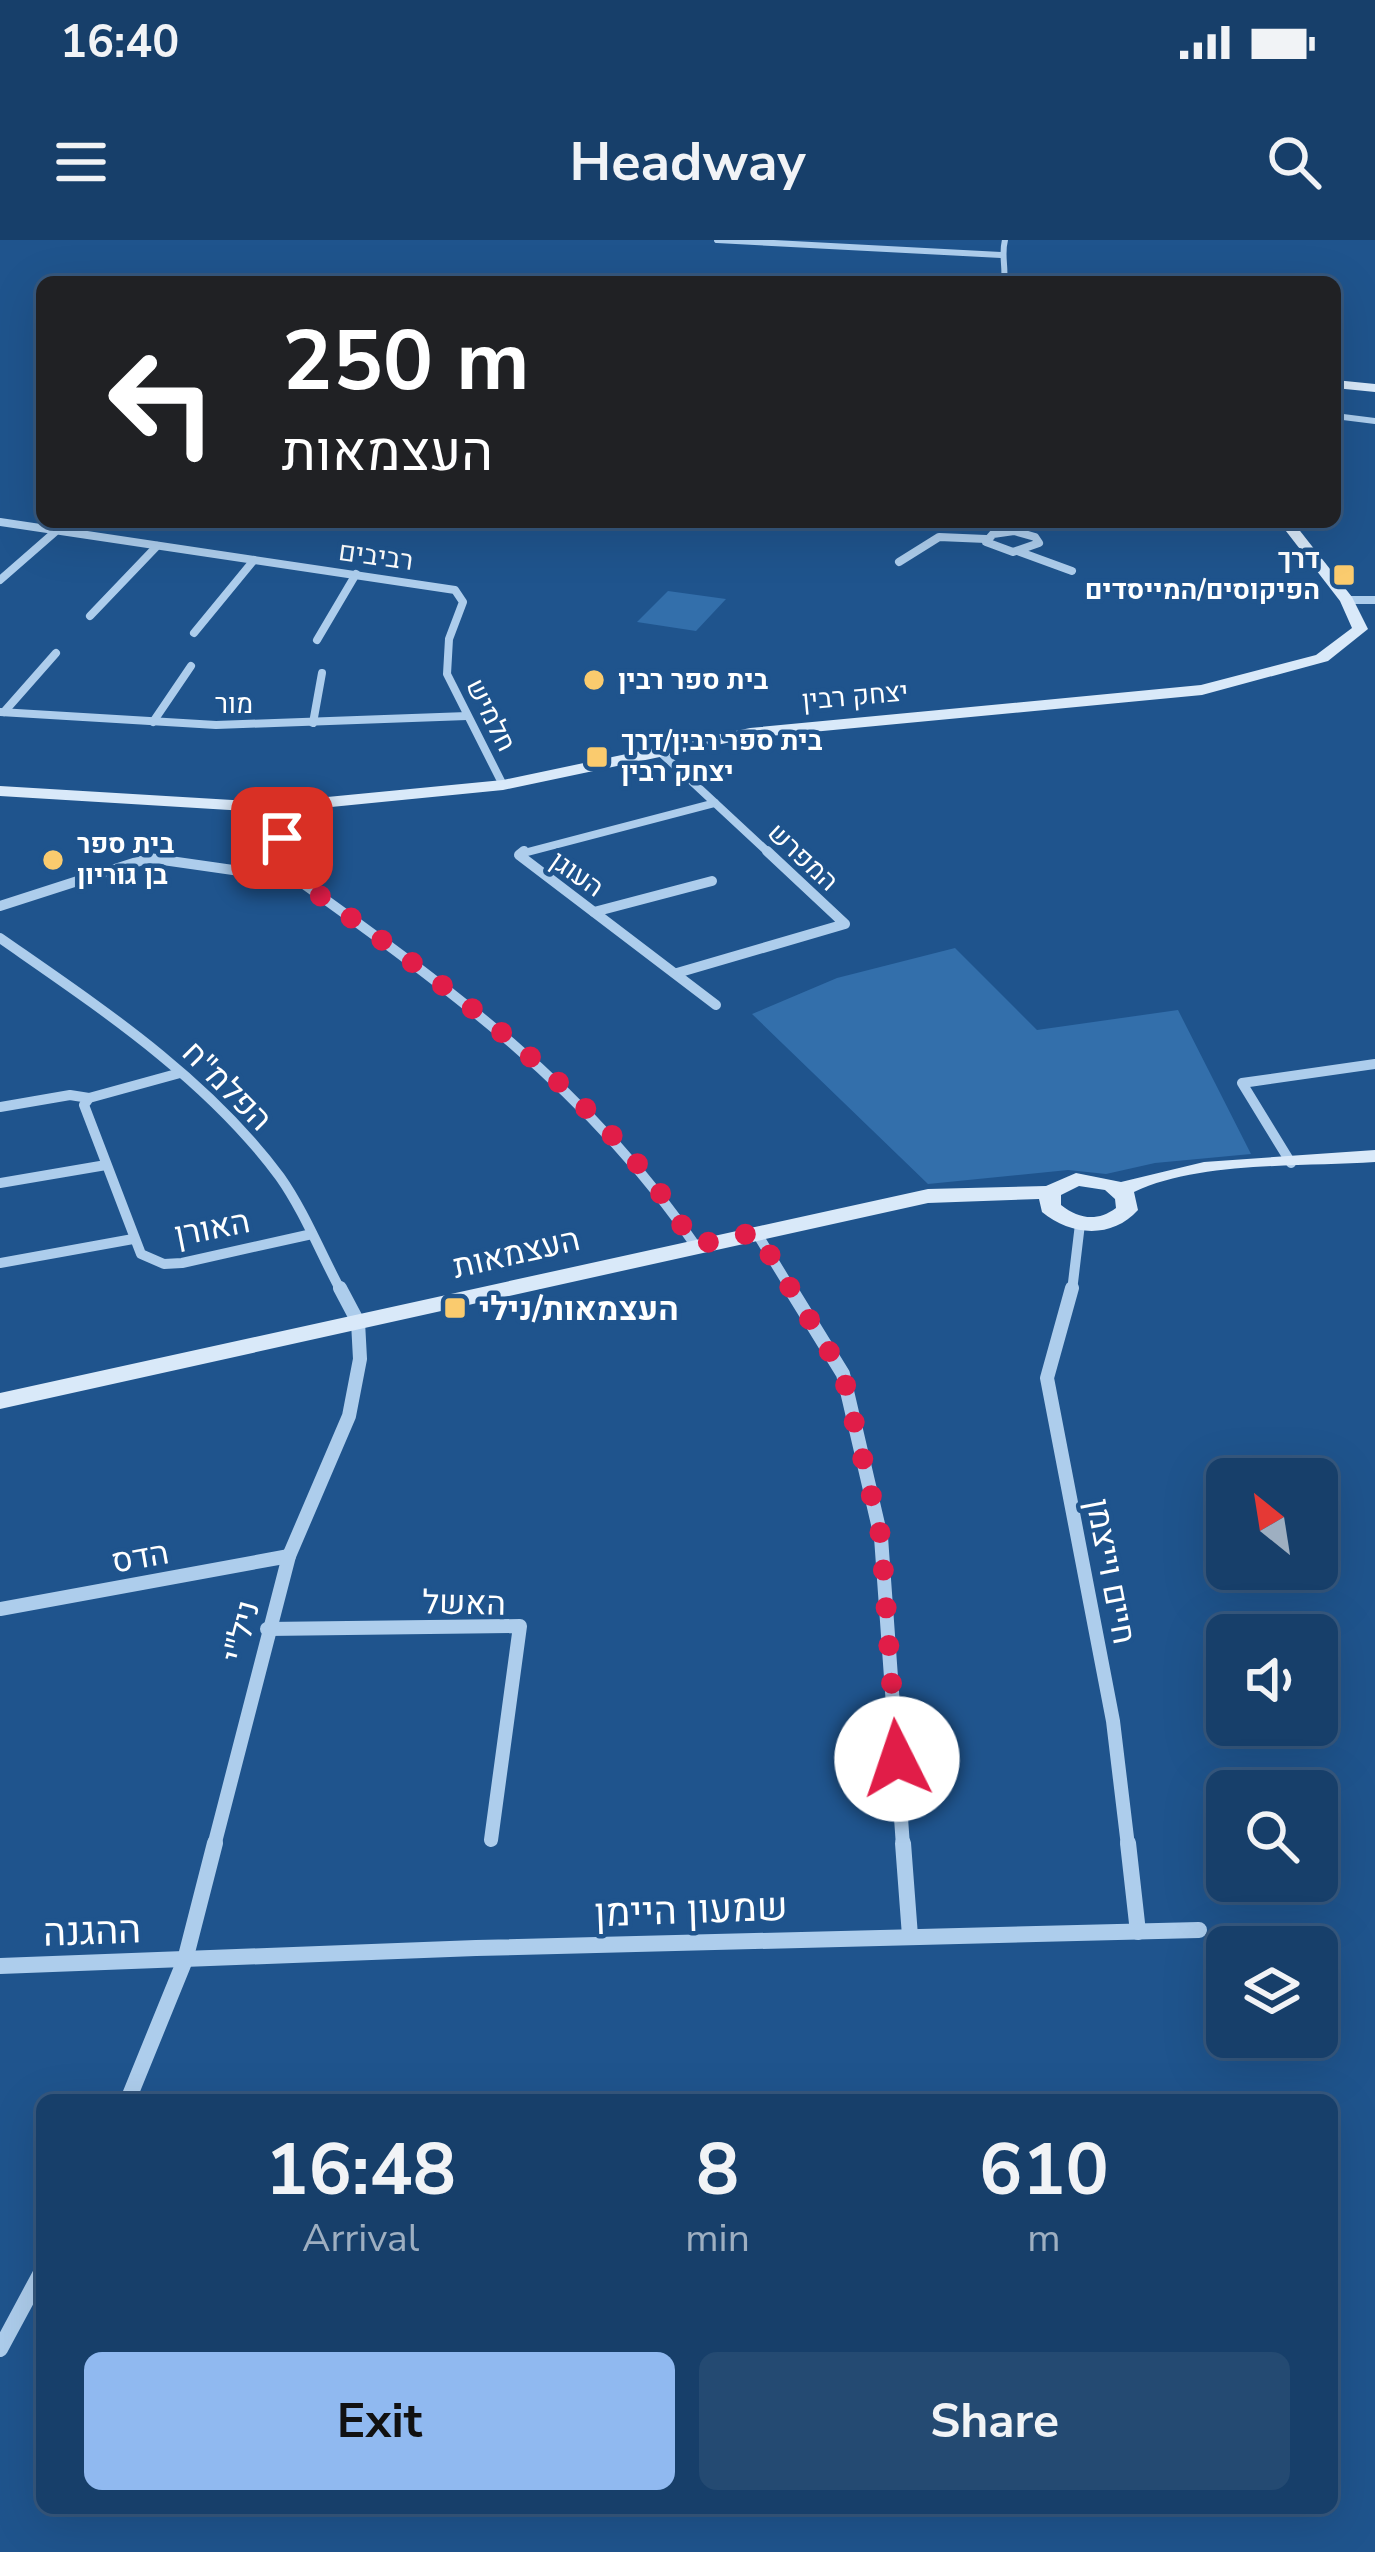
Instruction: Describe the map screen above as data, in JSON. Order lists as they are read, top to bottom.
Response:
{
  "streets": {
    "street": [
      "רביבים",
      "יצחק רבין",
      "מור",
      "חלמיש",
      "המפרש",
      "העוגן",
      "הפלמ\"ח",
      "האורן",
      "העצמאות",
      "הדס",
      "חיים וייצמן",
      "האשל",
      "ניל\"י",
      "שמעון היימן",
      "ההגנה"
    ]
  },
  "crossings": [
    ["רביבים", "חלמיש"],
    ["יצחק רבין", "חלמיש"],
    ["יצחק רבין", "המפרש"],
    ["מור", "חלמיש"],
    ["המפרש", "העוגן"],
    ["הפלמ\"ח", "האורן"],
    ["הפלמ\"ח", "העצמאות"],
    ["הפלמ\"ח", "ניל\"י"],
    ["העצמאות", "ניל\"י"],
    ["הדס", "ניל\"י"],
    ["חיים וייצמן", "שמעון היימן"],
    ["האשל", "ניל\"י"],
    ["ניל\"י", "שמעון היימן"],
    ["ניל\"י", "ההגנה"],
    ["שמעון היימן", "ההגנה"]
  ],
  "places": {
    "transit": ["דרך הפיקוסים/המייסדים", "בית ספר רבין/דרך יצחק רבין", "העצמאות/נילי"],
    "other": ["בית ספר רבין", "בית ספר בן גוריון"]
  },
  "north": "top left",
  "page": {
    "status": "16:40",
    "header": "Headway",
    "turn": ["250 m", "העצמאות"],
    "eta": [
      "16:48",
      "Arrival",
      "8",
      "min",
      "610",
      "m"
    ],
    "buttons": ["Exit", "Share"]
  }
}
